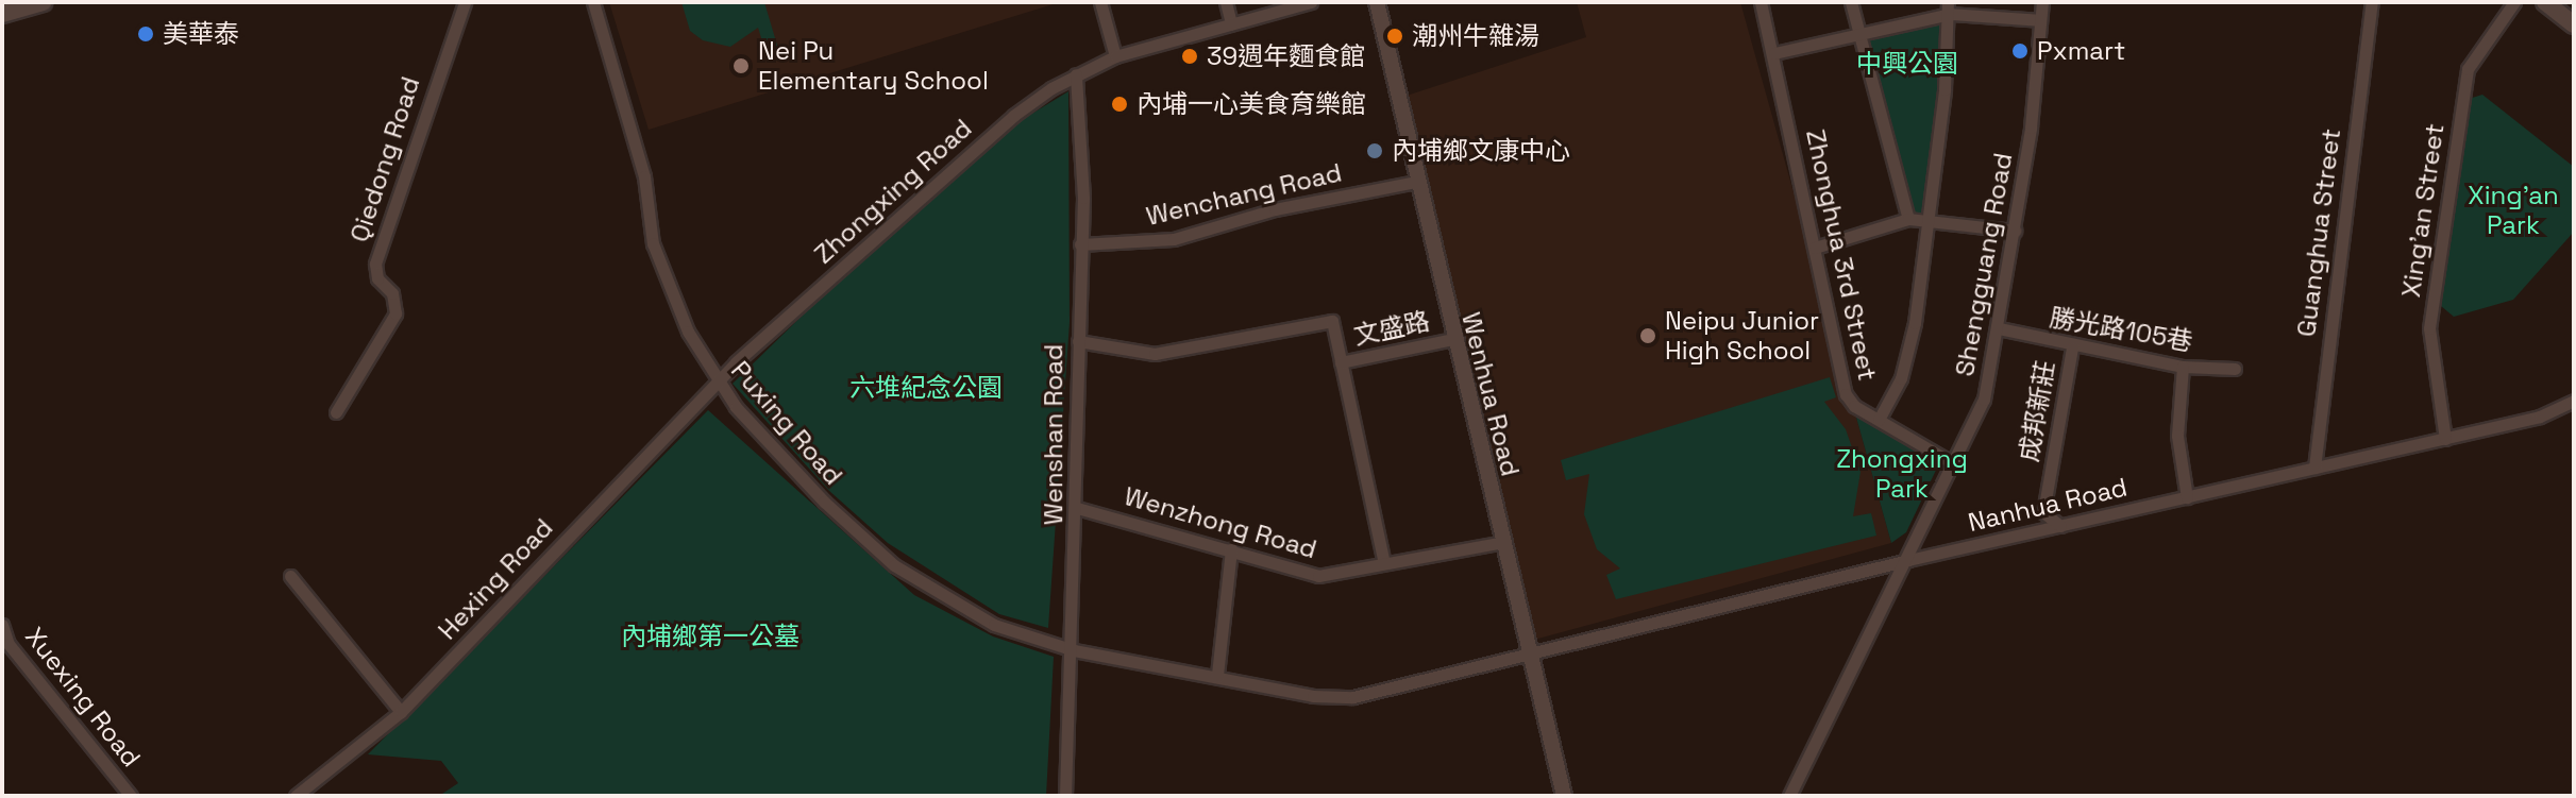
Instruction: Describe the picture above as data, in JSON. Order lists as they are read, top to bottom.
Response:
{
  "streets": {
    "street": [
      "Qiedong Road",
      "Zhongxing Road",
      "Wenchang Road",
      "Xing'an Street",
      "Guanghua Street",
      "Zhonghua 3rd Street",
      "Shengguang Road",
      "文盛路",
      "勝光路105巷",
      "Wenhua Road",
      "成邦新莊",
      "Puxing Road",
      "Wenshan Road",
      "Nanhua Road",
      "Wenzhong Road",
      "Hexing Road",
      "Xuexing Road"
    ]
  },
  "crossings": [
    ["Zhongxing Road", "Puxing Road"],
    ["Zhongxing Road", "Wenshan Road"],
    ["Zhongxing Road", "Hexing Road"],
    ["Wenchang Road", "Wenhua Road"],
    ["Wenchang Road", "Wenshan Road"],
    ["Xing'an Street", "Nanhua Road"],
    ["Guanghua Street", "Nanhua Road"],
    ["Zhonghua 3rd Street", "Shengguang Road"],
    ["Shengguang Road", "勝光路105巷"],
    ["Shengguang Road", "Nanhua Road"],
    ["文盛路", "Wenhua Road"],
    ["勝光路105巷", "成邦新莊"],
    ["Wenhua Road", "Nanhua Road"],
    ["Wenhua Road", "Wenzhong Road"],
    ["成邦新莊", "Nanhua Road"],
    ["Puxing Road", "Wenshan Road"],
    ["Puxing Road", "Nanhua Road"],
    ["Puxing Road", "Hexing Road"],
    ["Wenshan Road", "Wenzhong Road"]
  ],
  "parks": [
    "中興公園",
    "Xing'an Park",
    "六堆紀念公園",
    "Zhongxing Park",
    "內埔鄉第一公墓"
  ],
  "places": [
    "美華泰",
    "潮州牛雜湯",
    "Pxmart",
    "39週年麵食館",
    "Nei Pu Elementary School",
    "內埔一心美食育樂館",
    "內埔鄉文康中心",
    "Neipu Junior High School"
  ]
}
